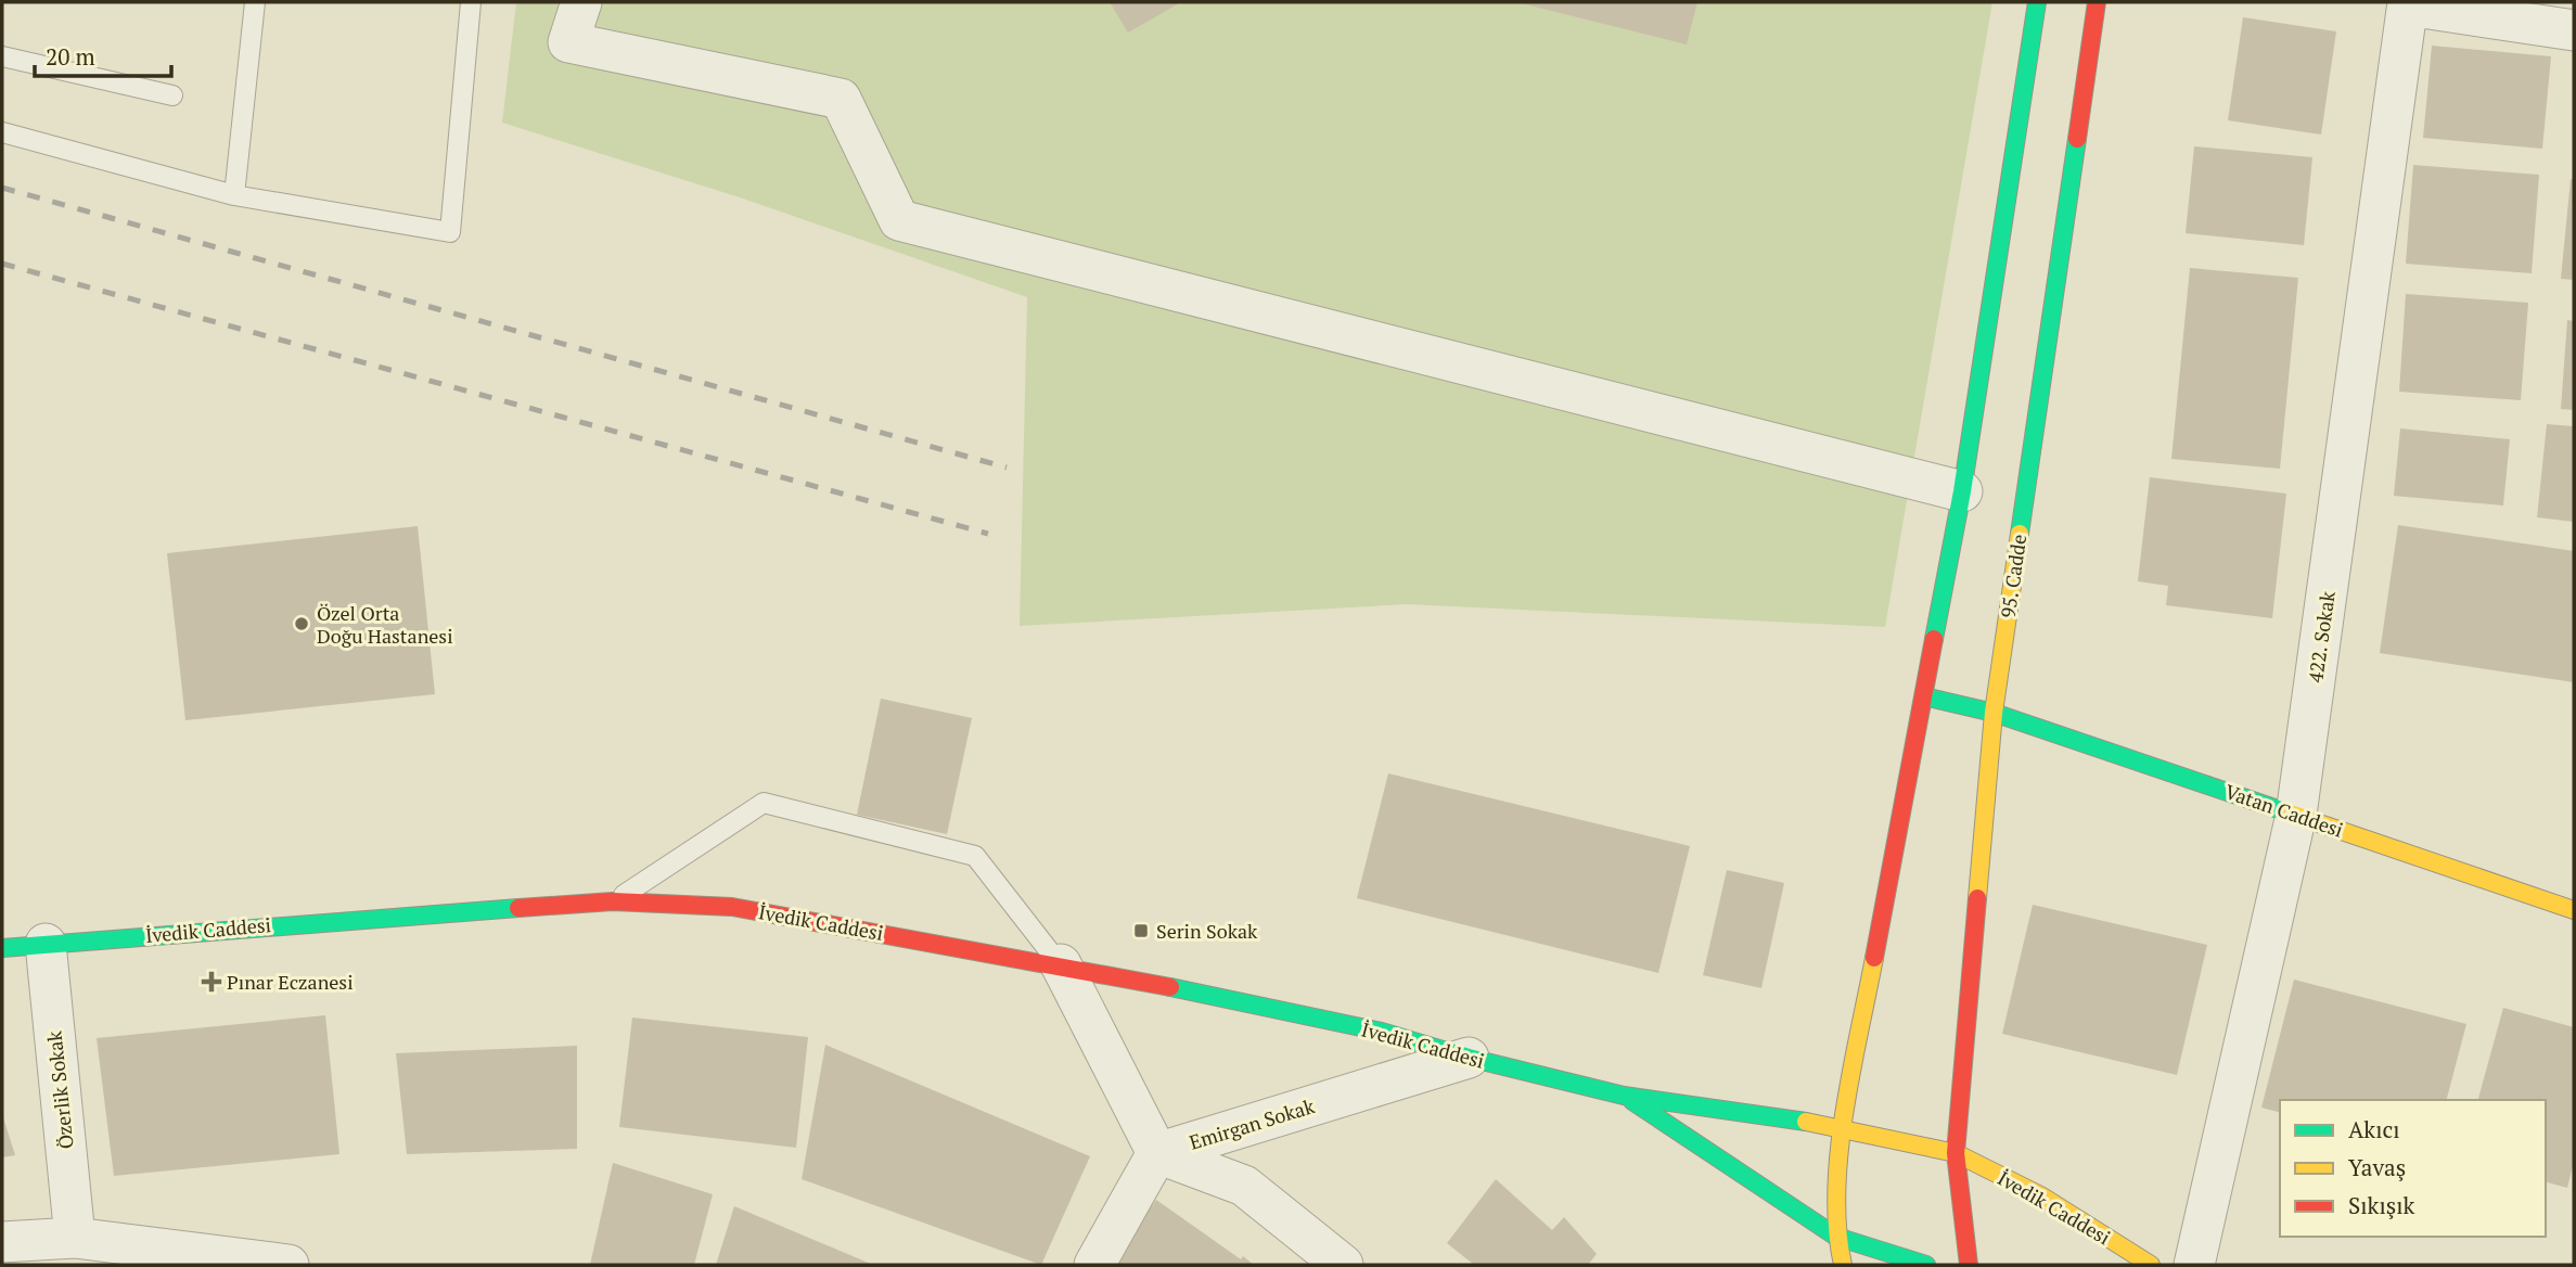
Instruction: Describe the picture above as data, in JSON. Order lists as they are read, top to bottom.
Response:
{
  "streets": {
    "main road": ["95. Cadde", "Vatan Caddesi", "İvedik Caddesi"],
    "street": ["422. Sokak", "Özerlik Sokak", "Emirgan Sokak"]
  },
  "crossings": [
    ["95. Cadde", "Vatan Caddesi"],
    ["95. Cadde", "İvedik Caddesi"],
    ["422. Sokak", "Vatan Caddesi"],
    ["İvedik Caddesi", "Özerlik Sokak"],
    ["İvedik Caddesi", "Emirgan Sokak"]
  ],
  "places": {
    "other": ["Özel Orta Doğu Hastanesi"],
    "transit": ["Serin Sokak"],
    "health": ["Pınar Eczanesi"]
  },
  "legend": ["Akıcı", "Yavaş", "Sıkışık"],
  "scale_bar": "20 m"
}
